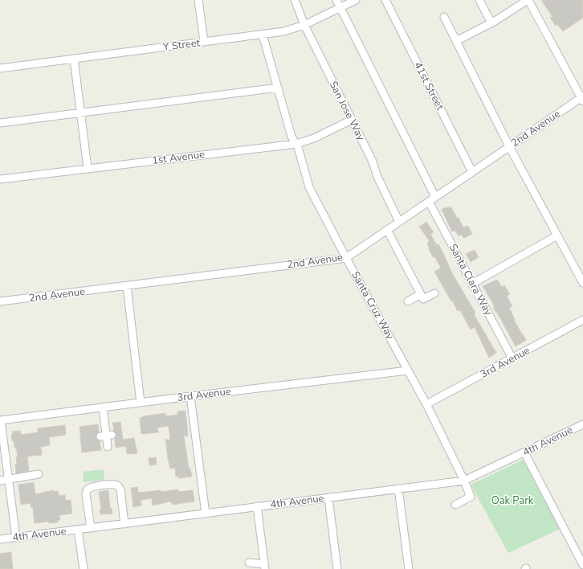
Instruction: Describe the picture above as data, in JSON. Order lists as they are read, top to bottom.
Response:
{
  "streets": {
    "street": [
      "Y Street",
      "41st Street",
      "San Jose Way",
      "2nd Avenue",
      "1st Avenue",
      "Santa Clara Way",
      "Santa Cruz Way",
      "3rd Avenue",
      "4th Avenue"
    ]
  },
  "crossings": [
    ["Y Street", "San Jose Way"],
    ["Y Street", "Santa Cruz Way"],
    ["41st Street", "2nd Avenue"],
    ["San Jose Way", "2nd Avenue"],
    ["San Jose Way", "1st Avenue"],
    ["2nd Avenue", "Santa Clara Way"],
    ["2nd Avenue", "Santa Cruz Way"],
    ["1st Avenue", "Santa Cruz Way"],
    ["Santa Clara Way", "3rd Avenue"],
    ["Santa Cruz Way", "3rd Avenue"],
    ["Santa Cruz Way", "4th Avenue"]
  ],
  "parks": ["Oak Park"]
}
